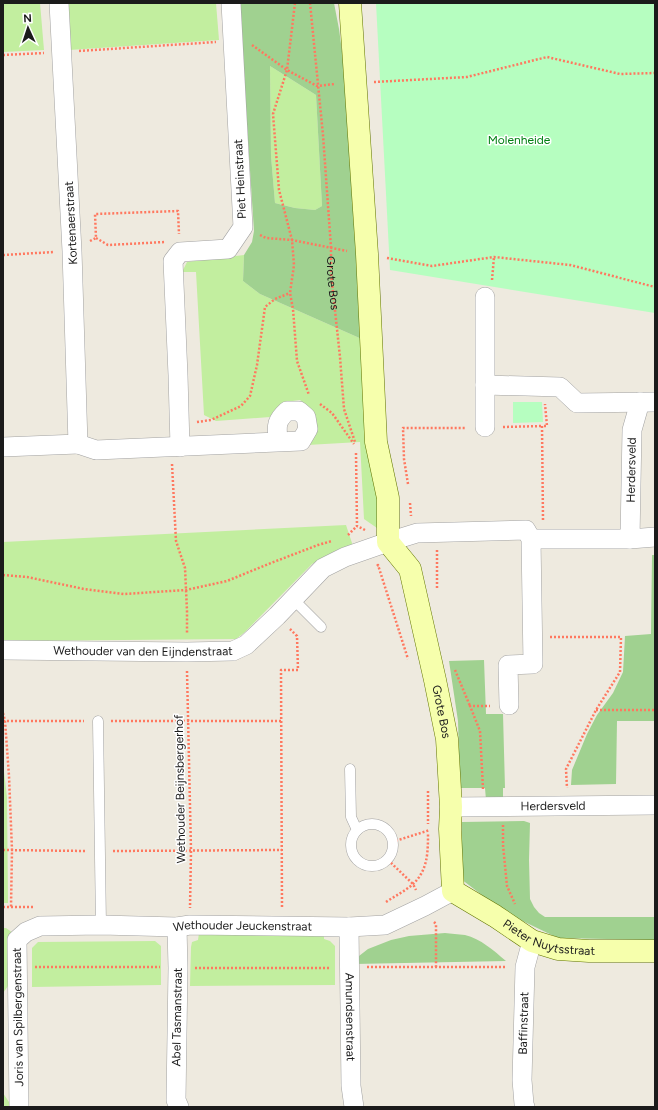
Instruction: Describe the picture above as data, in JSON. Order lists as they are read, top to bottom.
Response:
{
  "streets": {
    "street": [
      "Piet Heinstraat",
      "Kortenaerstraat",
      "Grote Bos",
      "Herdersveld",
      "Wethouder van den Eijndenstraat",
      "Wethouder Jeuckenstraat",
      "Pieter Nuytsstraat",
      "Joris van Spilbergenstraat",
      "Abel Tasmanstraat",
      "Amundsenstraat",
      "Baffinstraat"
    ],
    "path": ["Wethouder Beijnsbergerhof"]
  },
  "crossings": [
    ["Grote Bos", "Herdersveld"],
    ["Grote Bos", "Wethouder van den Eijndenstraat"],
    ["Grote Bos", "Wethouder Jeuckenstraat"],
    ["Grote Bos", "Pieter Nuytsstraat"],
    ["Wethouder van den Eijndenstraat", "Wethouder Beijnsbergerhof"],
    ["Wethouder Beijnsbergerhof", "Wethouder Jeuckenstraat"],
    ["Wethouder Beijnsbergerhof", "Abel Tasmanstraat"],
    ["Wethouder Jeuckenstraat", "Pieter Nuytsstraat"],
    ["Wethouder Jeuckenstraat", "Joris van Spilbergenstraat"],
    ["Wethouder Jeuckenstraat", "Abel Tasmanstraat"],
    ["Wethouder Jeuckenstraat", "Amundsenstraat"],
    ["Pieter Nuytsstraat", "Baffinstraat"]
  ],
  "parks": ["Molenheide"],
  "north": "top"
}
